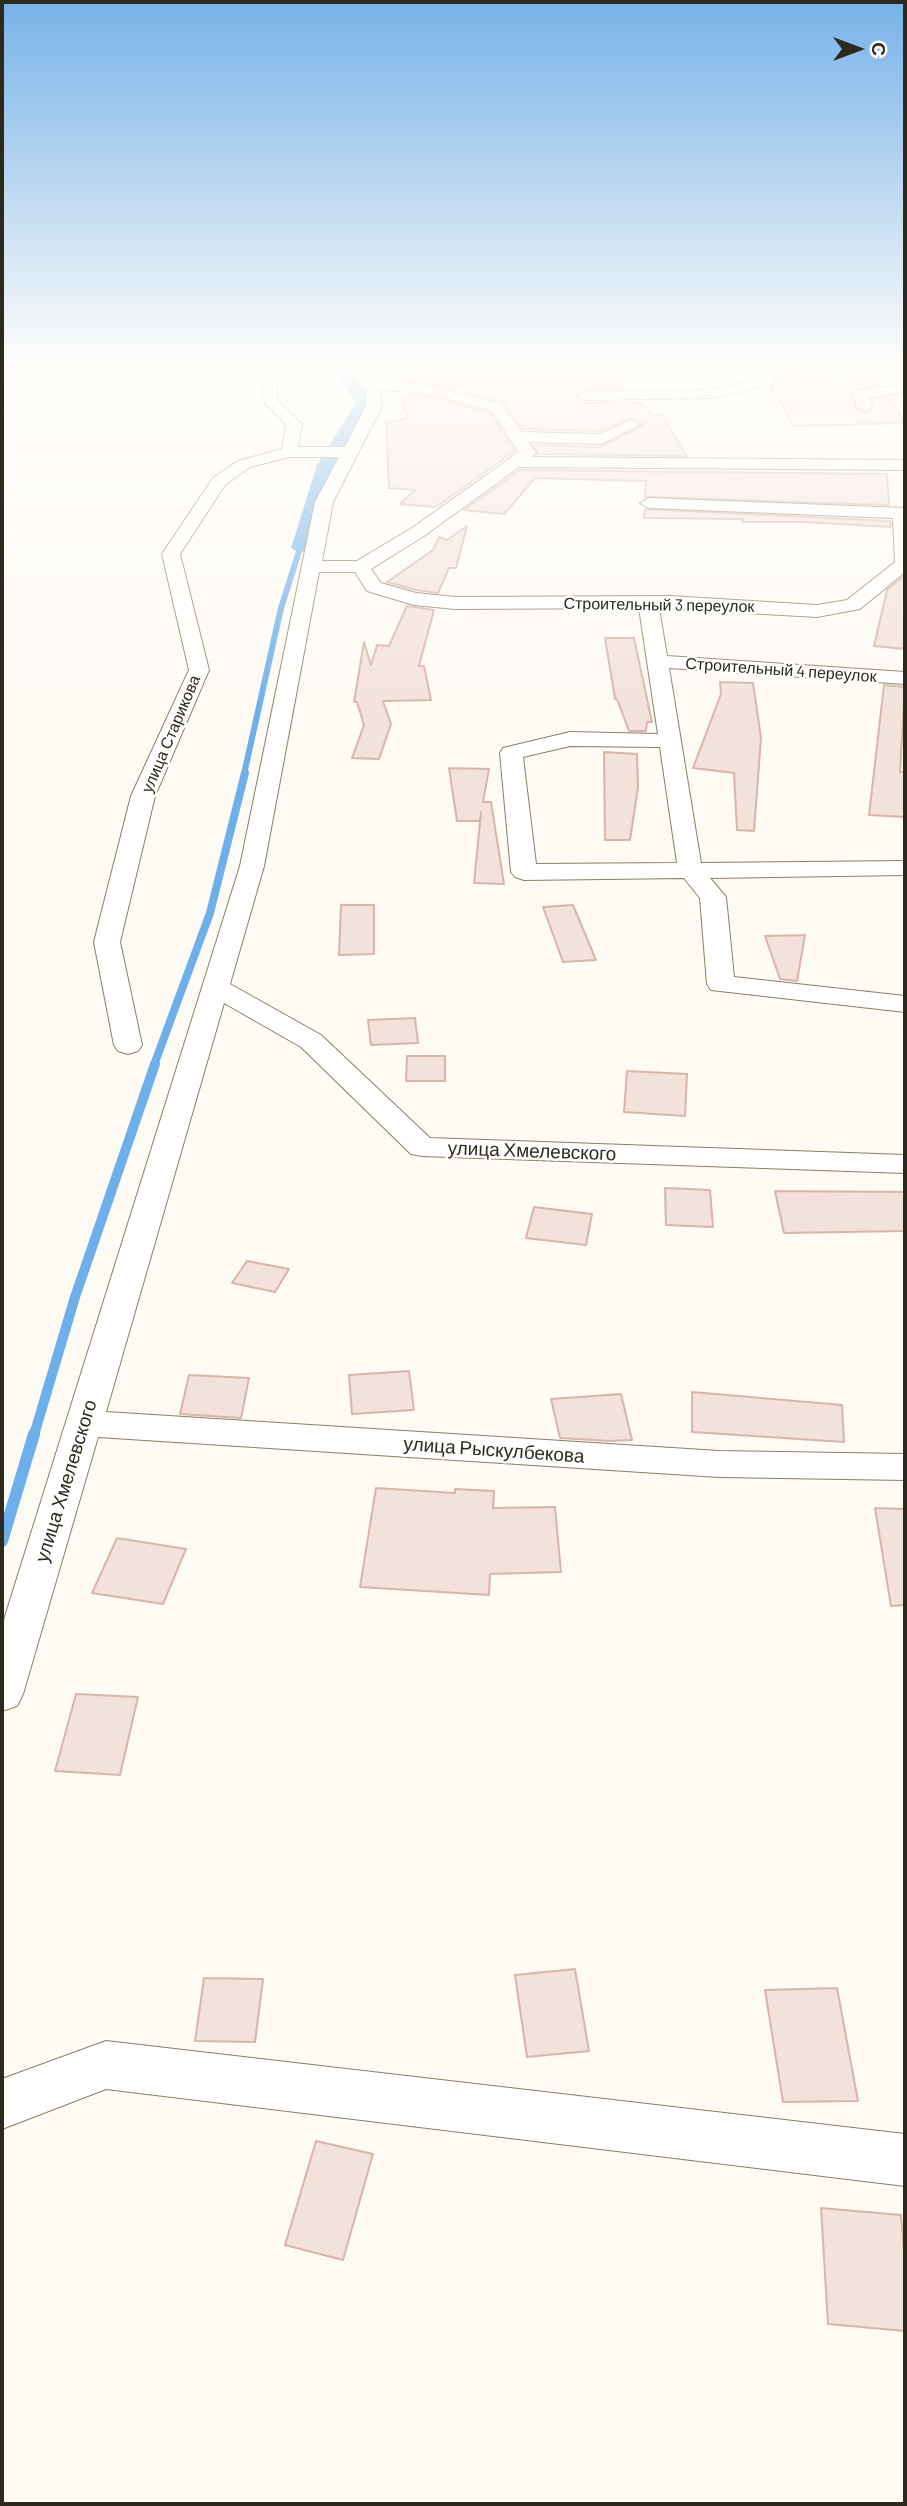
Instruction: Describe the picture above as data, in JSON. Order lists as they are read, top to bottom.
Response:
{
  "streets": {
    "street": [
      "Строительный 3 переулок",
      "Строительный 4 переулок",
      "улица Старикова",
      "улица Хмелевского",
      "улица Рыскулбекова"
    ]
  },
  "crossings": [
    ["улица Хмелевского", "улица Рыскулбекова"]
  ],
  "north": "right"
}
